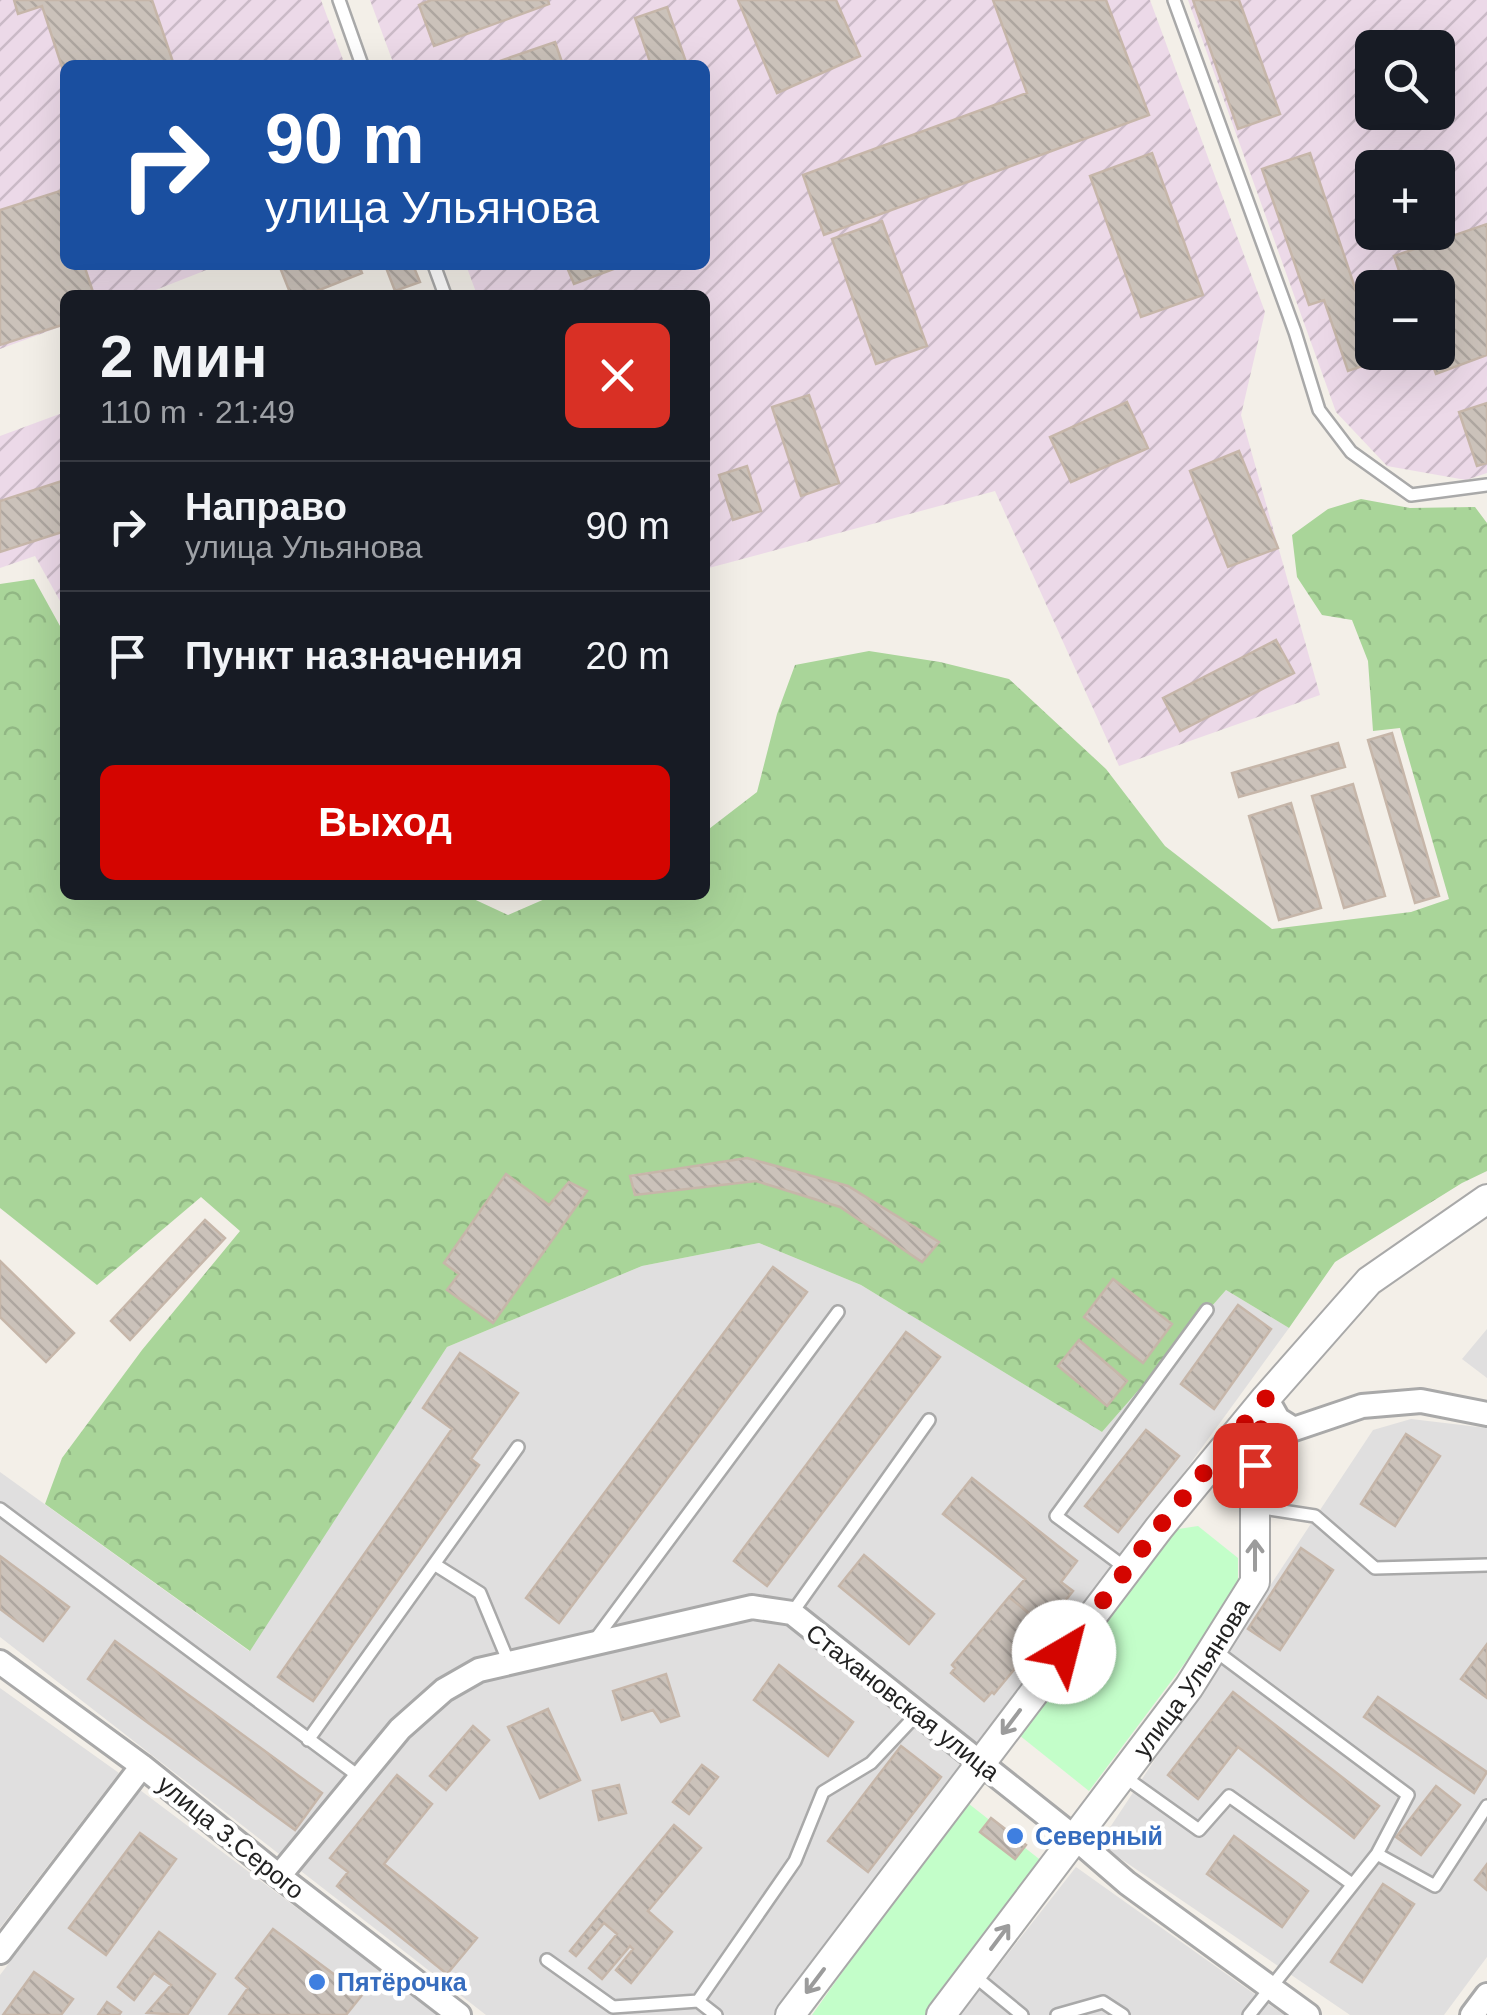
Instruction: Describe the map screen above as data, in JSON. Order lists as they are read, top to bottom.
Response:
{
  "streets": {
    "street": ["улица Ульянова", "Стахановская улица", "улица З.Серого"]
  },
  "crossings": [
    ["улица Ульянова", "Стахановская улица"],
    ["Стахановская улица", "улица З.Серого"]
  ],
  "places": ["Северный", "Пятёрочка"],
  "page": {
    "map_buttons": ["+", "−"],
    "turn": ["90 m", "улица Ульянова"],
    "heading": ["2 мин", "110 m · 21:49"],
    "list": [
      {
        "name": "Направо",
        "note": "улица Ульянова",
        "value": "90 m"
      },
      {
        "name": "Пункт назначения",
        "value": "20 m"
      }
    ],
    "buttons": "Выход"
  }
}
